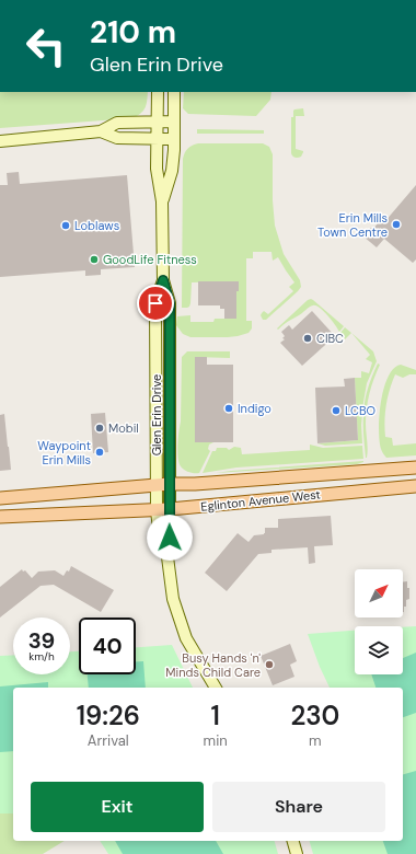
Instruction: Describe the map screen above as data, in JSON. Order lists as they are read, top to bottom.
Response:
{
  "streets": {
    "main road": ["Eglinton Avenue West"],
    "street": ["Glen Erin Drive"]
  },
  "crossings": [
    ["Glen Erin Drive", "Eglinton Avenue West"]
  ],
  "places": [
    "Erin Mills Town Centre",
    "Loblaws",
    "GoodLife Fitness",
    "CIBC",
    "Indigo",
    "LCBO",
    "Mobil",
    "Waypoint Erin Mills",
    "Busy Hands 'n' Minds Child Care"
  ],
  "north": "top right",
  "page": {
    "turn": ["210 m", "Glen Erin Drive"],
    "speed": "39 km/h",
    "limit": "40",
    "eta": [
      "19:26",
      "Arrival",
      "1",
      "min",
      "230",
      "m"
    ],
    "buttons": ["Exit", "Share"]
  }
}
